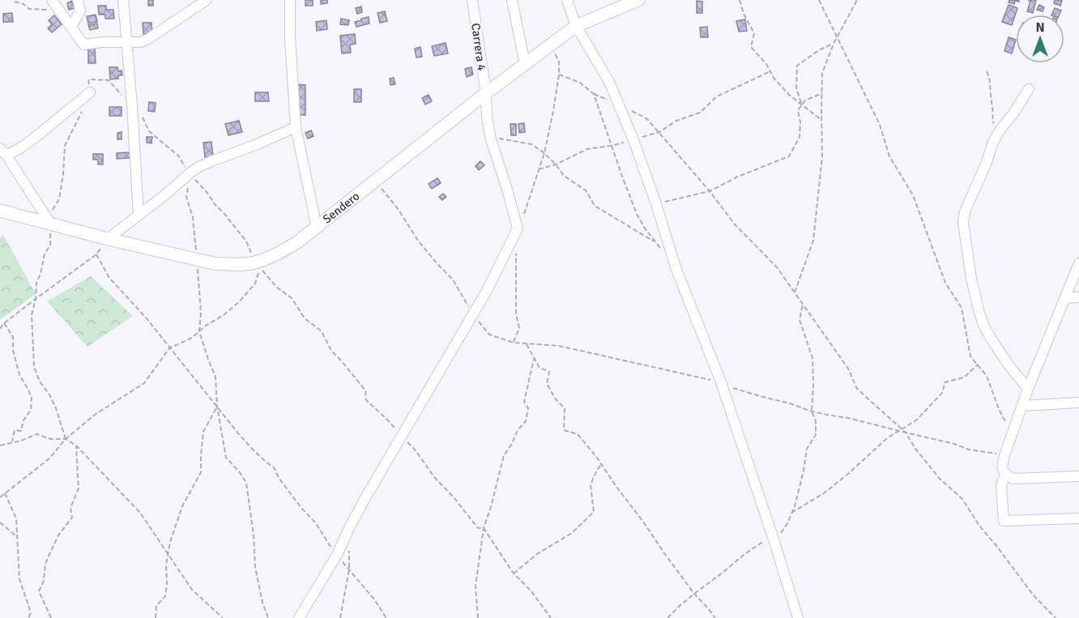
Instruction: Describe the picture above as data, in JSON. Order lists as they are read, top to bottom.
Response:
{
  "streets": {
    "main road": ["Sendero"],
    "street": ["Carrera 4"]
  },
  "crossings": [
    ["Carrera 4", "Sendero"]
  ],
  "north": "top"
}
